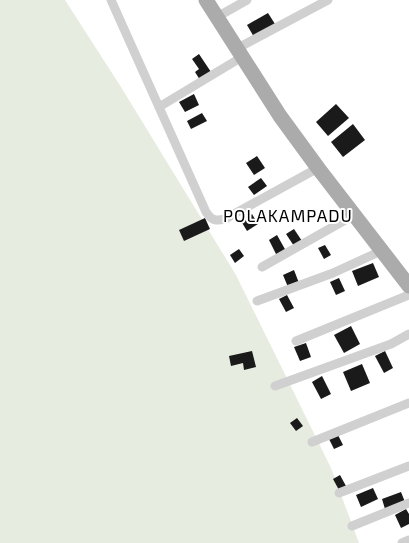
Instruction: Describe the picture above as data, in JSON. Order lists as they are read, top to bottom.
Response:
{
  "districts": ["POLAKAMPADU"]
}
